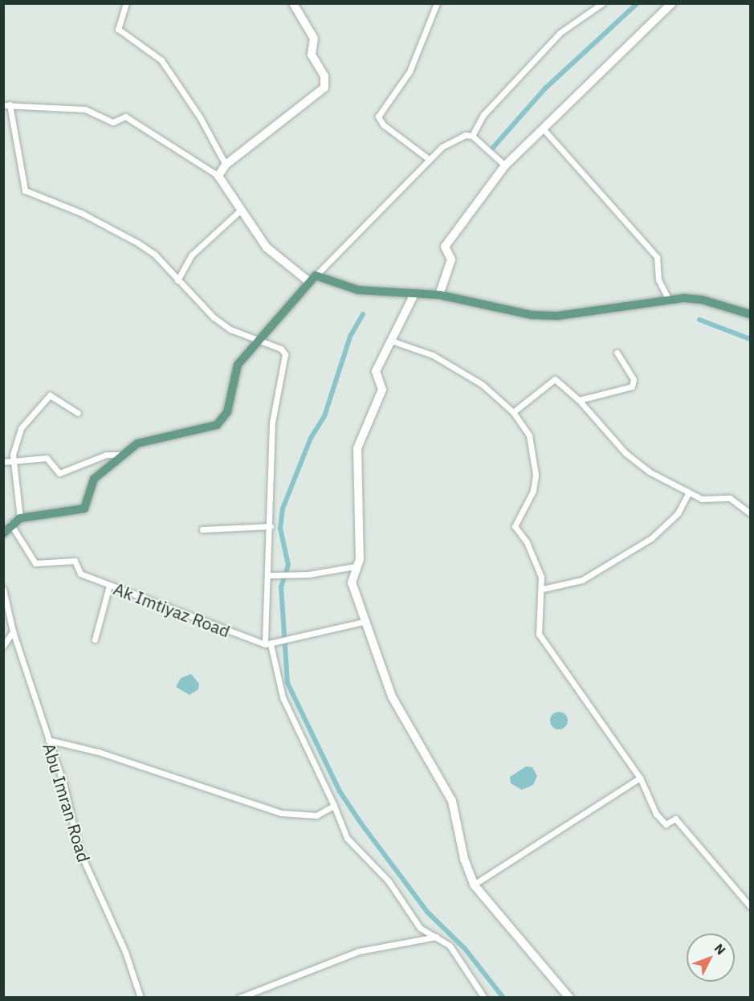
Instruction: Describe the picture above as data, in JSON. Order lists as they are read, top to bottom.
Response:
{
  "streets": {
    "street": ["Ak Imtiyaz Road", "Abu Imran Road"]
  },
  "north": "top right"
}
